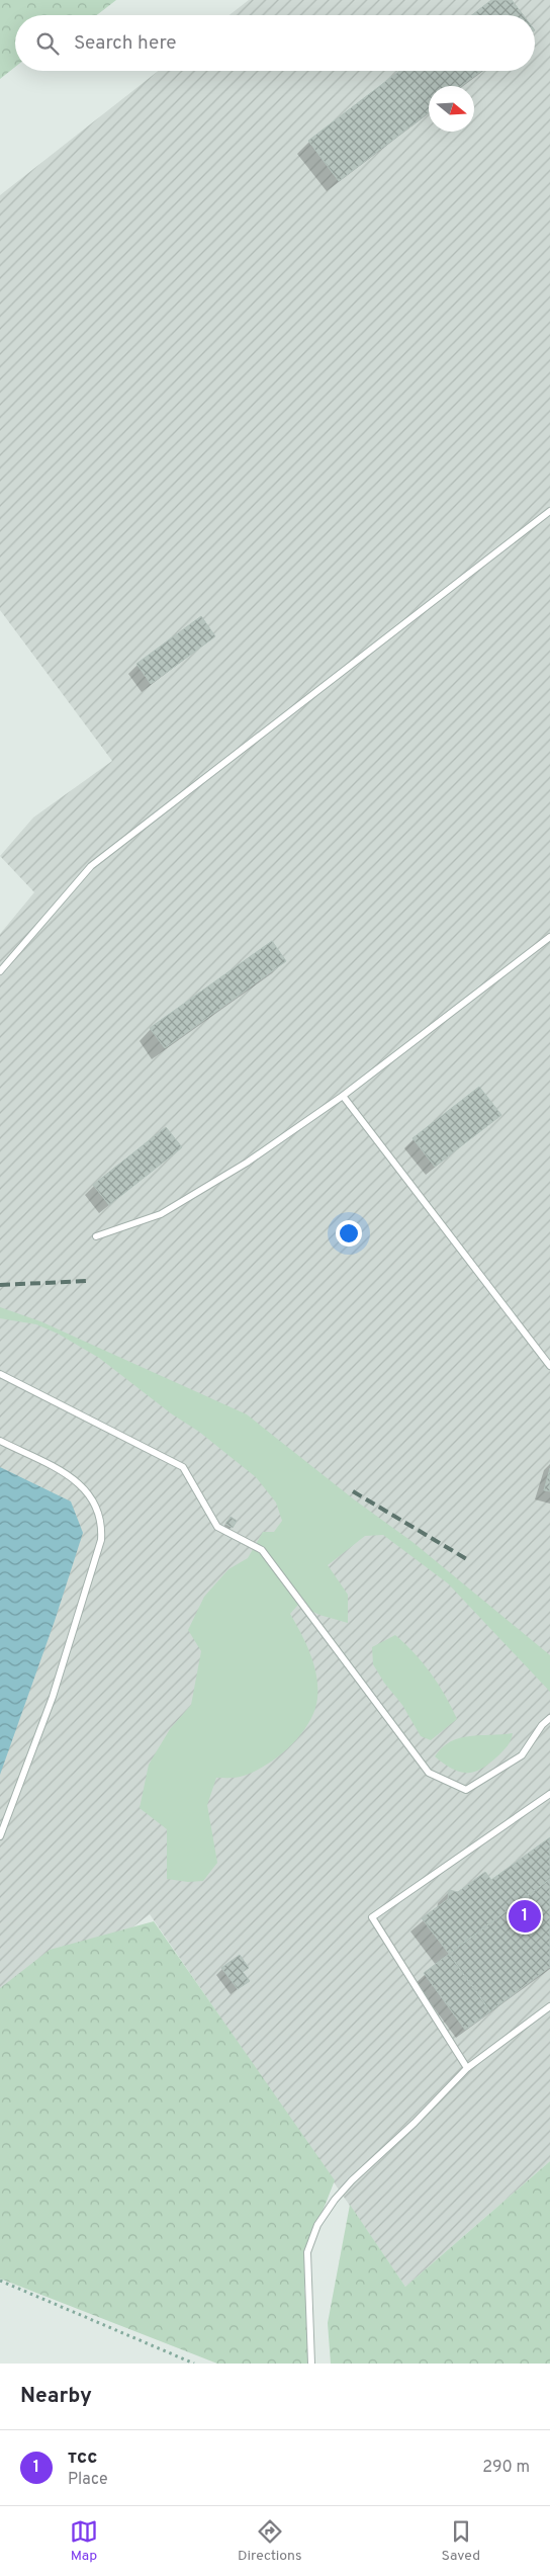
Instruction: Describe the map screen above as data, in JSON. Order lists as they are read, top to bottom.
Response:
{
  "north": "right",
  "page": {
    "search": "Search here",
    "pins": "1",
    "heading": "Nearby",
    "list": [
      {
        "mark": "1",
        "name": "тсс",
        "note": "Place",
        "value": "290 m"
      }
    ],
    "nav": ["Map", "Directions", "Saved"]
  }
}
